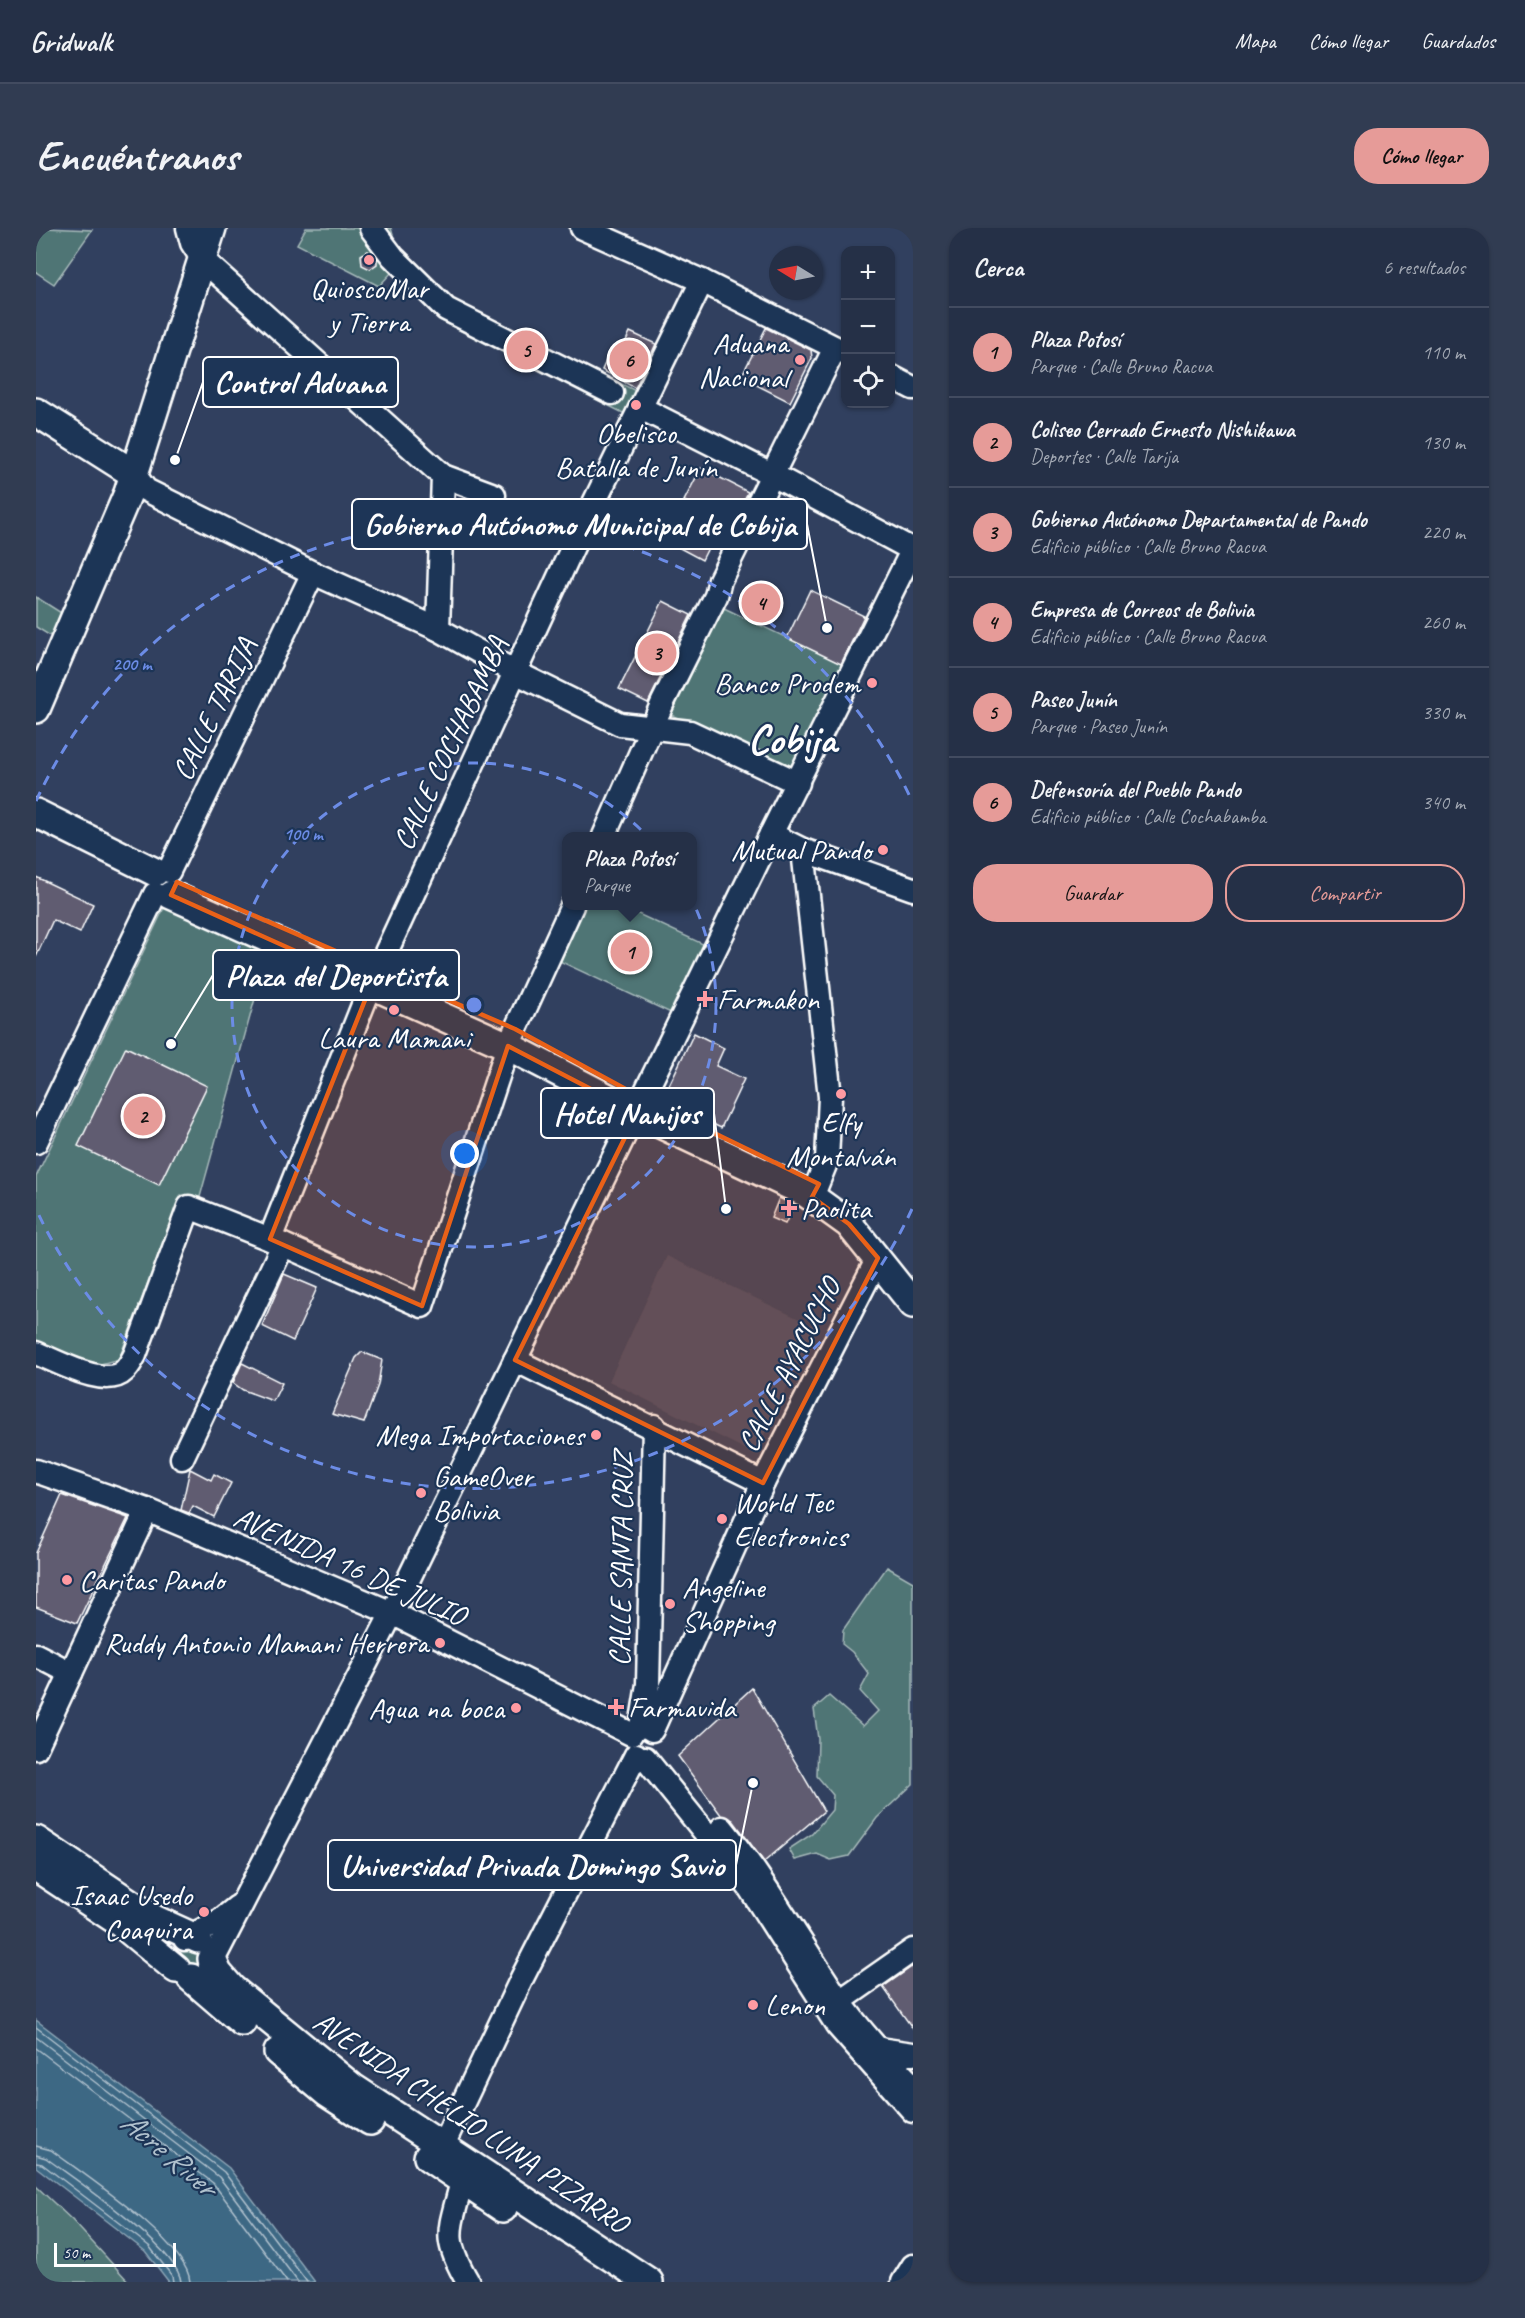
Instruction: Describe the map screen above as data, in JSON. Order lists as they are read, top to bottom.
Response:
{
  "streets": {
    "main road": ["AVENIDA CHELIO LUNA PIZARRO"],
    "street": [
      "CALLE TARIJA",
      "CALLE COCHABAMBA",
      "CALLE AYACUCHO",
      "CALLE SANTA CRUZ",
      "AVENIDA 16 DE JULIO"
    ]
  },
  "crossings": [
    ["CALLE AYACUCHO", "CALLE SANTA CRUZ"],
    ["CALLE AYACUCHO", "AVENIDA 16 DE JULIO"],
    ["CALLE AYACUCHO", "AVENIDA CHELIO LUNA PIZARRO"],
    ["CALLE SANTA CRUZ", "AVENIDA 16 DE JULIO"]
  ],
  "districts": ["Cobija"],
  "water": ["Acre River"],
  "places": {
    "other": [
      "QuioscoMar y Tierra",
      "Aduana Nacional",
      "Obelisco Batalla de Junín",
      "Control Aduana",
      "Gobierno Autónomo Municipal de Cobija",
      "Banco Prodem",
      "Mutual Pando",
      "Laura Mamani",
      "Plaza del Deportista",
      "Elfy Montalván",
      "Hotel Nanijos",
      "Mega Importaciones",
      "GameOver Bolivia",
      "World Tec Electronics",
      "Caritas Pando",
      "Angeline Shopping",
      "Ruddy Antonio Mamani Herrera",
      "Agua na boca",
      "Universidad Privada Domingo Savio",
      "Isaac Usedo Coaquira",
      "Lenon"
    ],
    "health": ["Farmakon", "Paolita", "Farmavida"]
  },
  "scale_bar": "50 m",
  "north": "left",
  "page": {
    "header": "Gridwalk",
    "nav": ["Mapa", "Cómo llegar", "Guardados"],
    "buttons": [
      "Cómo llegar",
      ["Guardar", "Compartir"]
    ],
    "title": "Encuéntranos",
    "heading": ["Cerca", "6 resultados"],
    "map_buttons": ["+", "−"],
    "list": [
      {
        "mark": "1",
        "name": "Plaza Potosí",
        "note": "Parque · Calle Bruno Racua",
        "value": "110 m"
      },
      {
        "mark": "2",
        "name": "Coliseo Cerrado Ernesto Nishikawa",
        "note": "Deportes · Calle Tarija",
        "value": "130 m"
      },
      {
        "mark": "3",
        "name": "Gobierno Autónomo Departamental de Pando",
        "note": "Edificio público · Calle Bruno Racua",
        "value": "220 m"
      },
      {
        "mark": "4",
        "name": "Empresa de Correos de Bolivia",
        "note": "Edificio público · Calle Bruno Racua",
        "value": "260 m"
      },
      {
        "mark": "5",
        "name": "Paseo Junín",
        "note": "Parque · Paseo Junín",
        "value": "330 m"
      },
      {
        "mark": "6",
        "name": "Defensoría del Pueblo Pando",
        "note": "Edificio público · Calle Cochabamba",
        "value": "340 m"
      }
    ],
    "pins": [
      "5",
      "6",
      "4",
      "3",
      "1",
      "2"
    ],
    "popup": ["Plaza Potosí", "Parque"],
    "scale": "50 m"
  },
  "rings": ["200 m", "100 m"]
}
